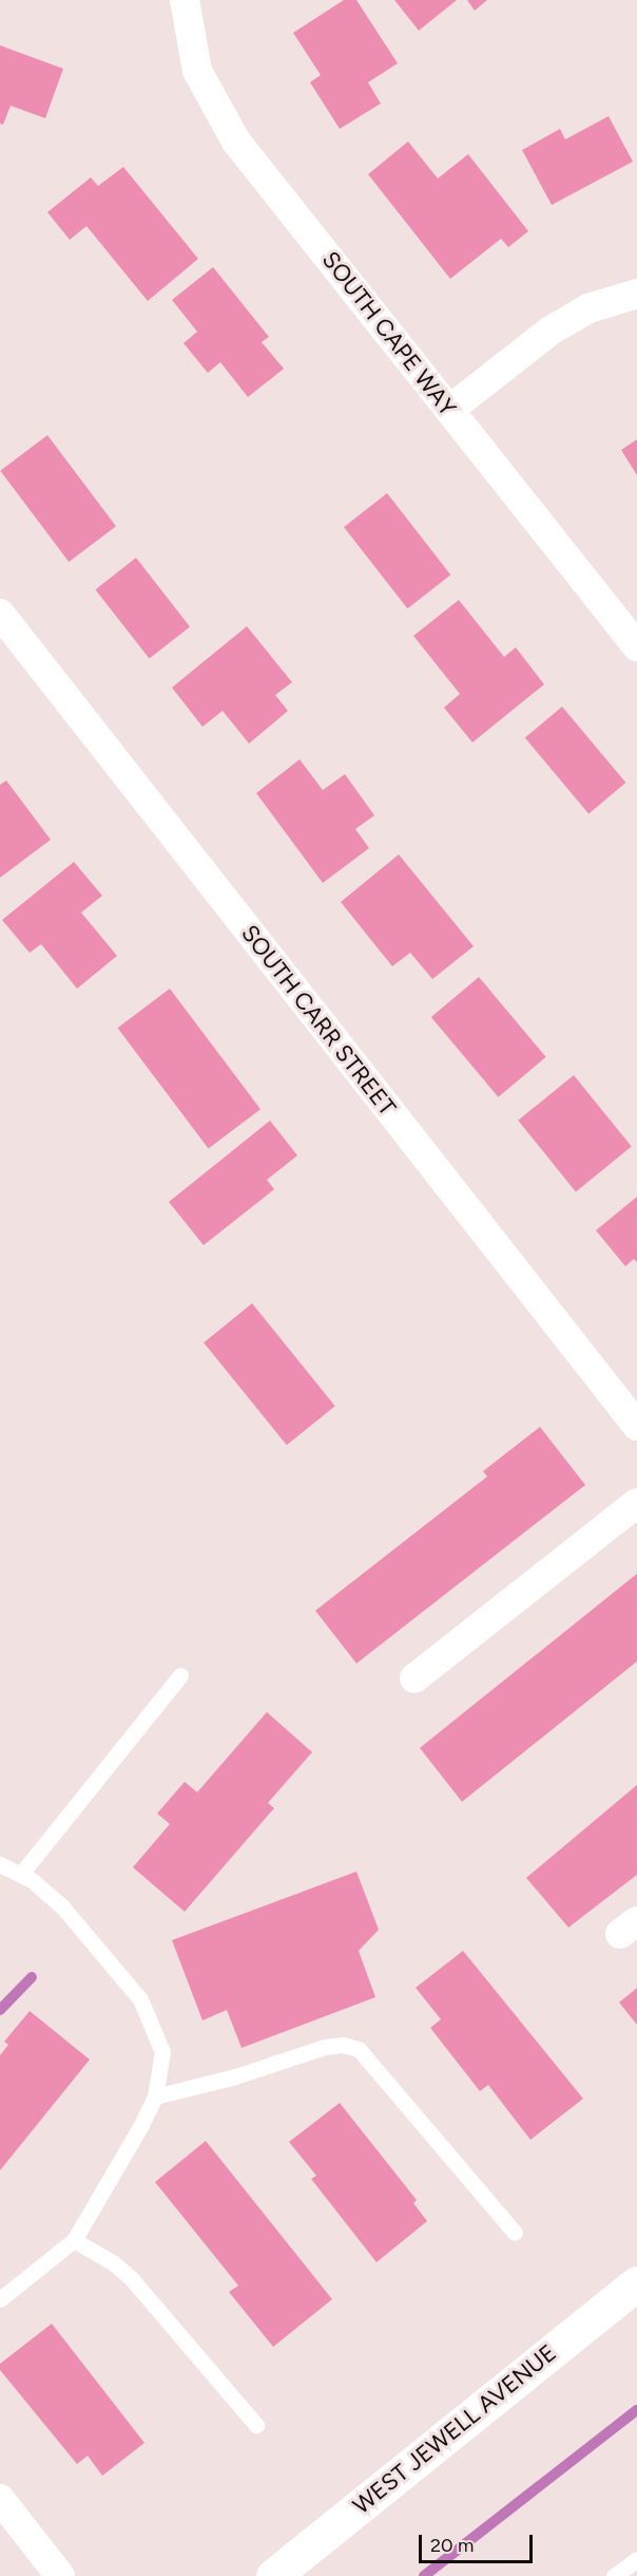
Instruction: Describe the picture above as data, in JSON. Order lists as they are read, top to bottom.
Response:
{
  "streets": {
    "main road": ["WEST JEWELL AVENUE"],
    "street": ["SOUTH CAPE WAY", "SOUTH CARR STREET"]
  },
  "scale_bar": "20 m"
}
